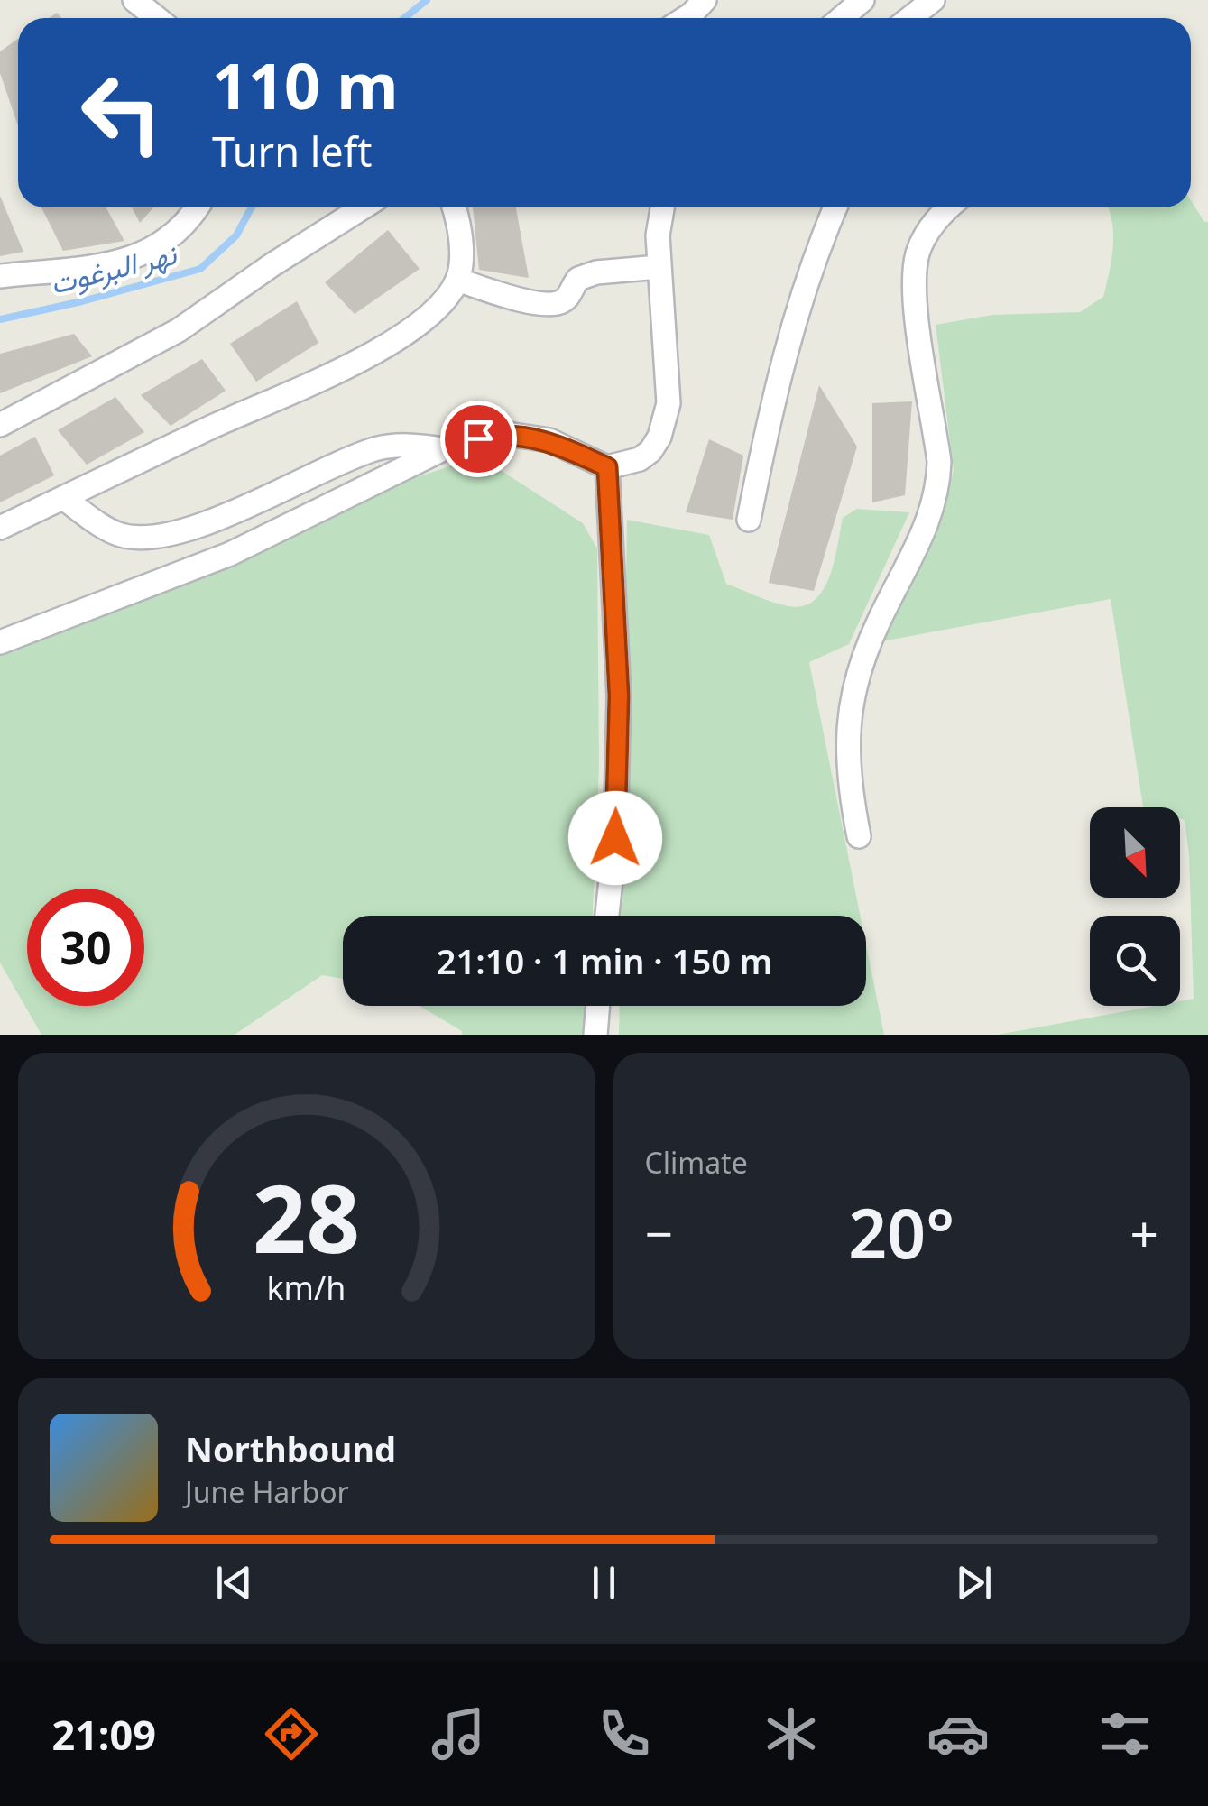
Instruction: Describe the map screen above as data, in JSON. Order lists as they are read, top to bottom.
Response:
{
  "water": ["نهر البرغوت"],
  "north": "bottom right",
  "page": {
    "turn": ["110 m", "Turn left"],
    "limit": "30",
    "trip": "21:10 · 1 min · 150 m",
    "tile": "Climate",
    "heat": ["−", "20°", "+"],
    "song": ["Northbound", "June Harbor"],
    "tabs": "21:09",
    "gauge": ["28", "km/h"]
  }
}
